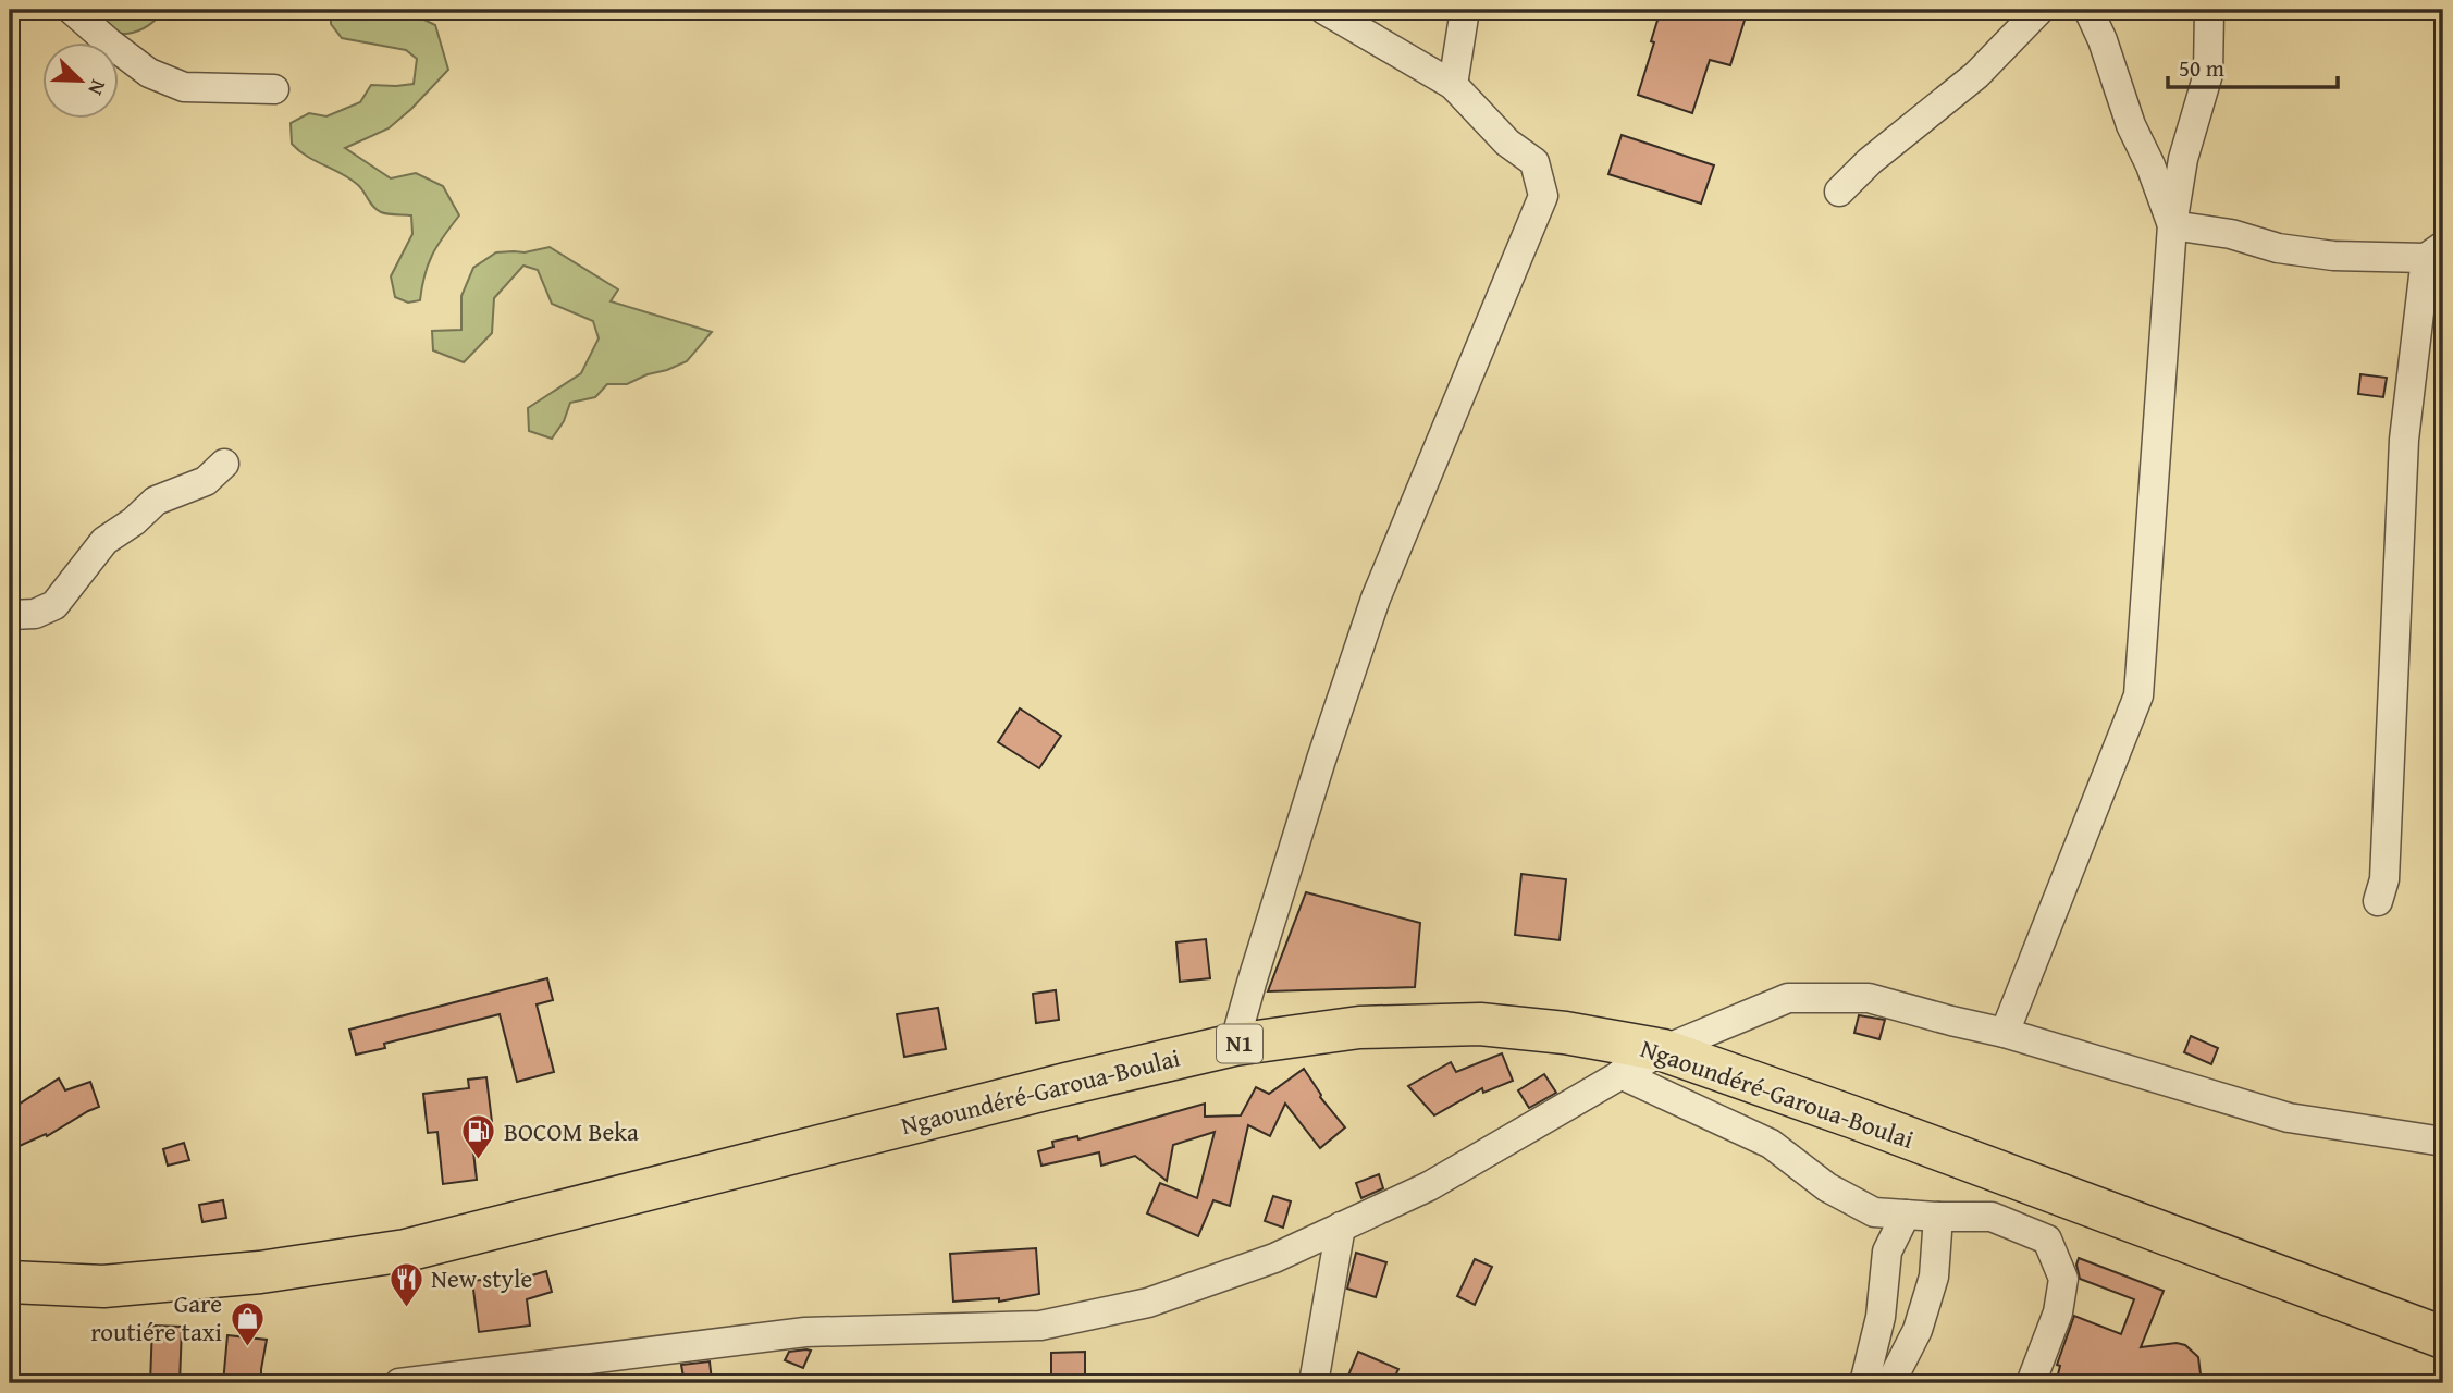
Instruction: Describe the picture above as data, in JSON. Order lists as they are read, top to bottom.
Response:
{
  "streets": {
    "highway": ["N1", "Ngaoundéré-Garoua-Boulai"]
  },
  "places": {
    "fuel station": ["BOCOM Beka"],
    "restaurant": ["New style"],
    "shop": ["Gare routiére taxi"]
  },
  "scale_bar": "50 m",
  "north": "bottom right"
}
